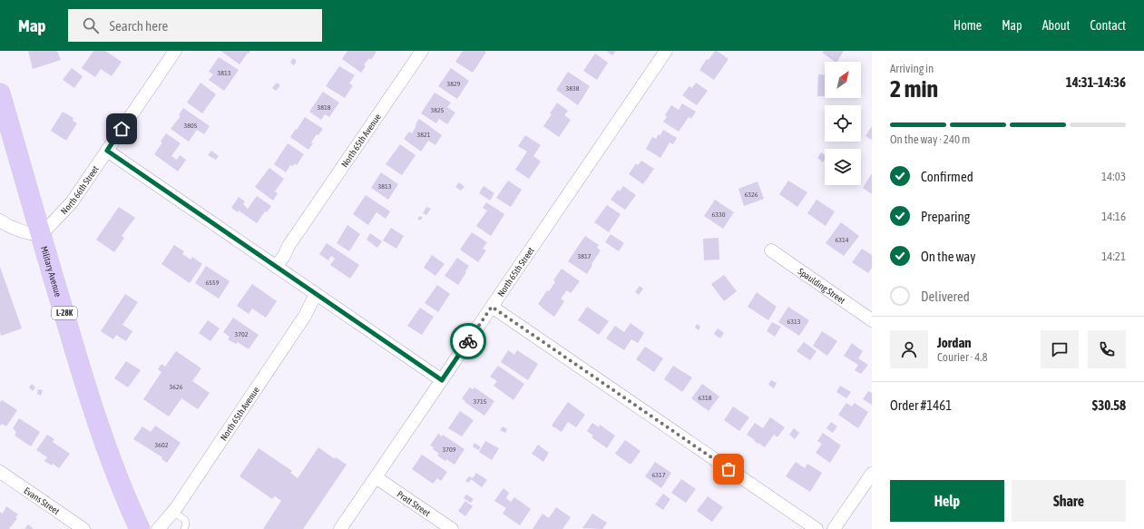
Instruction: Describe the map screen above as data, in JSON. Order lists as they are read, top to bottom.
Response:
{
  "streets": {
    "main road": ["Military Avenue", "L-28K"],
    "street": [
      "North 65th Avenue",
      "North 66th Street",
      "North 65th Street",
      "Spaulding Street",
      "Evans Street",
      "Pratt Street"
    ]
  },
  "crossings": [
    ["North 66th Street", "Military Avenue"],
    ["North 65th Street", "Pratt Street"]
  ],
  "house_numbers": [
    "3813",
    "3829",
    "3838",
    "3818",
    "3825",
    "3805",
    "3821",
    "3813",
    "6326",
    "6330",
    "6314",
    "3817",
    "6559",
    "6313",
    "3702",
    "3626",
    "6318",
    "3715",
    "3602",
    "3709",
    "6317"
  ],
  "north": "top right",
  "page": {
    "header": "Map",
    "search": "Search here",
    "nav": [
      "Home",
      "Map",
      "About",
      "Contact"
    ],
    "heading": ["2 min", "Arriving in", "14:31–14:36"],
    "panel": [
      "Jordan",
      "Courier · 4.8",
      "Order #1461",
      "$30.58"
    ],
    "bar": "On the way · 240 m",
    "list": [
      ["Confirmed", "14:03"],
      ["Preparing", "14:16"],
      ["On the way", "14:21"],
      "Delivered"
    ],
    "buttons": ["Help", "Share"]
  }
}
